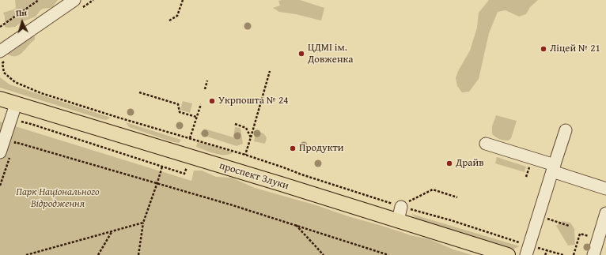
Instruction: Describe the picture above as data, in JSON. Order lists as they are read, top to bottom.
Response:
{
  "streets": {
    "main road": ["проспект Злуки"]
  },
  "parks": ["Парк Національного Відродження"],
  "places": [
    "Ліцей № 21",
    "ЦДМІ ім. Довженка",
    "Укрпошта № 24",
    "Продукти",
    "Драйв"
  ],
  "north": "top"
}
